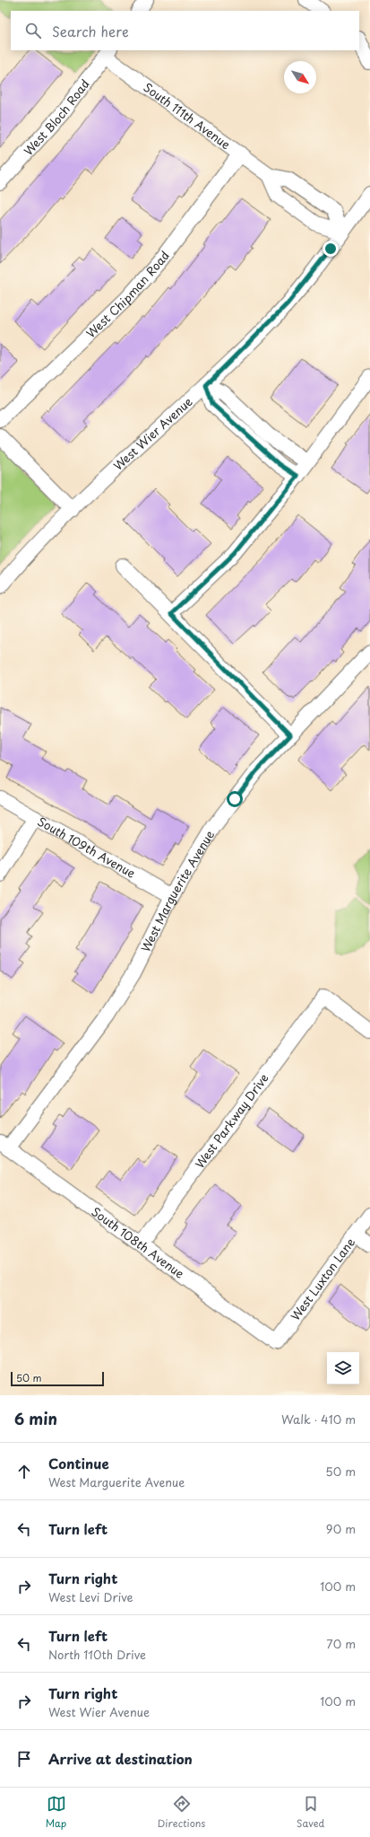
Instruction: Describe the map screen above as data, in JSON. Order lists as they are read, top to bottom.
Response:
{
  "streets": {
    "street": [
      "South 111th Avenue",
      "West Bloch Road",
      "West Chipman Road",
      "West Wier Avenue",
      "South 109th Avenue",
      "West Marguerite Avenue",
      "West Parkway Drive",
      "South 108th Avenue",
      "West Luxton Lane"
    ]
  },
  "crossings": [
    ["South 111th Avenue", "West Bloch Road"],
    ["South 111th Avenue", "West Chipman Road"],
    ["South 111th Avenue", "West Wier Avenue"],
    ["South 109th Avenue", "West Marguerite Avenue"],
    ["West Marguerite Avenue", "South 108th Avenue"],
    ["West Parkway Drive", "South 108th Avenue"],
    ["South 108th Avenue", "West Luxton Lane"]
  ],
  "scale_bar": "50 m",
  "north": "bottom right",
  "page": {
    "search": "Search here",
    "scale": "50 m",
    "heading": ["6 min", "Walk · 410 m"],
    "list": [
      ["Continue", "West Marguerite Avenue", "50 m"],
      ["Turn left", "90 m"],
      ["Turn right", "West Levi Drive", "100 m"],
      ["Turn left", "North 110th Drive", "70 m"],
      ["Turn right", "West Wier Avenue", "100 m"],
      "Arrive at destination"
    ],
    "nav": ["Map", "Directions", "Saved"]
  }
}
